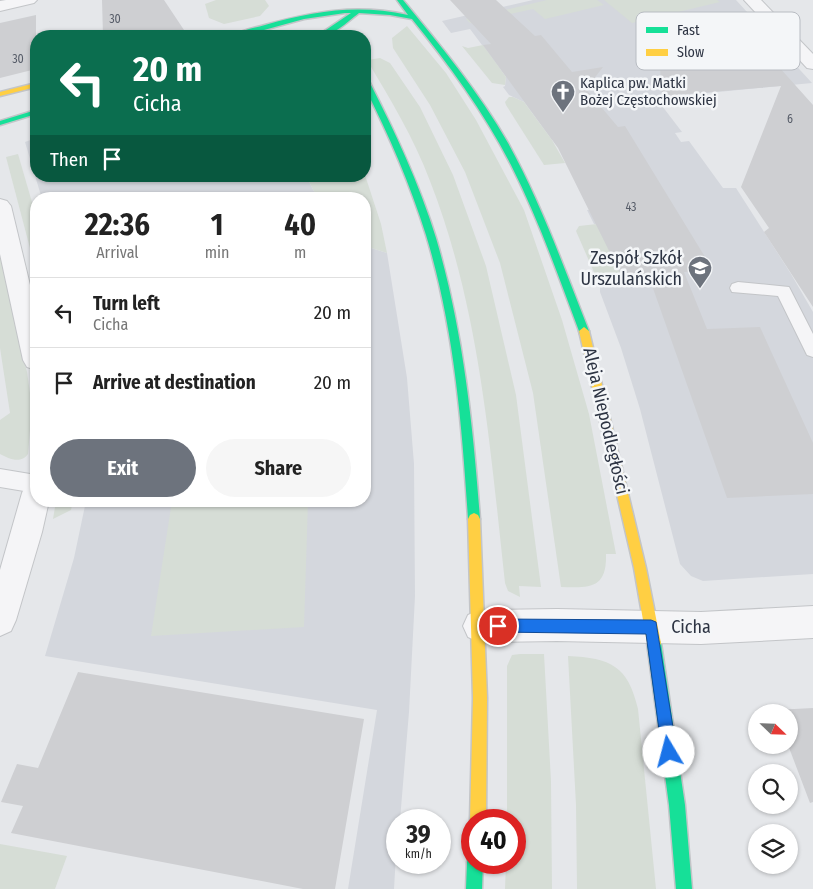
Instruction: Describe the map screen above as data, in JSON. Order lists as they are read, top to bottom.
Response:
{
  "streets": {
    "street": ["Aleja Niepodległości", "Cicha"]
  },
  "crossings": [
    ["Aleja Niepodległości", "Cicha"]
  ],
  "places": {
    "church": ["Kaplica pw. Matki Bożej Częstochowskiej"],
    "school or university": ["Zespół Szkół Urszulańskich"]
  },
  "house_numbers": [
    "30",
    "30",
    "6",
    "43"
  ],
  "legend": ["Fast", "Slow"],
  "north": "bottom right",
  "page": {
    "turn": ["20 m", "Cicha"],
    "then": "Then",
    "eta": [
      "22:36",
      "Arrival",
      "1",
      "min",
      "40",
      "m"
    ],
    "list": [
      {
        "name": "Turn left",
        "note": "Cicha",
        "value": "20 m"
      },
      {
        "name": "Arrive at destination",
        "value": "20 m"
      }
    ],
    "buttons": ["Exit", "Share"],
    "speed": "39 km/h",
    "limit": "40"
  }
}
